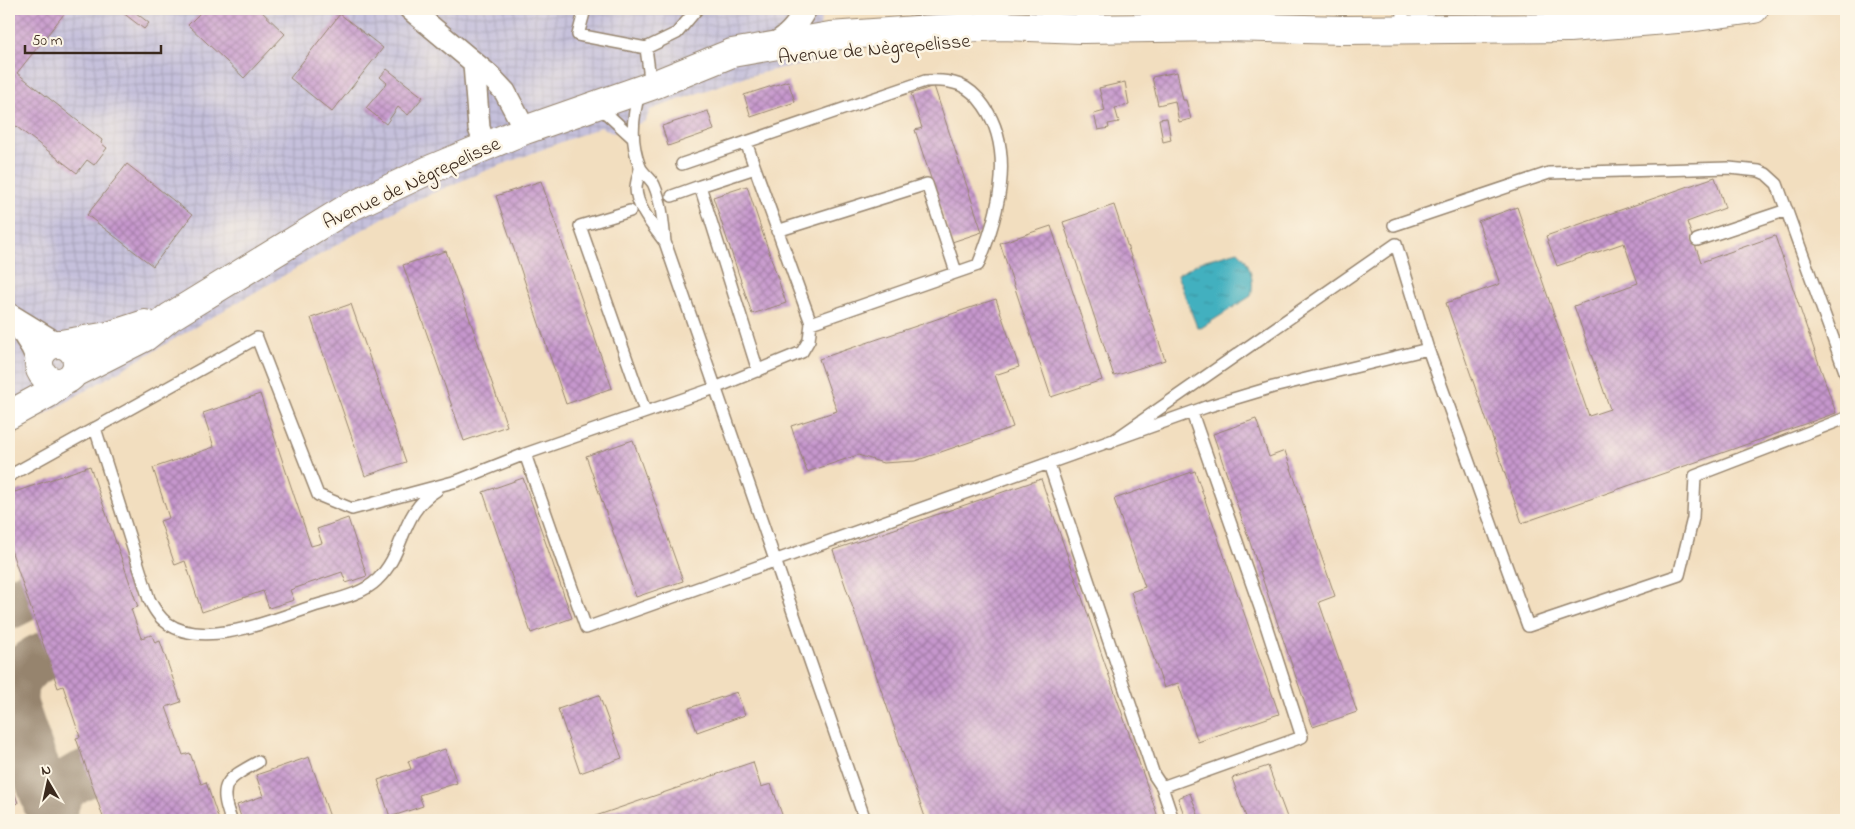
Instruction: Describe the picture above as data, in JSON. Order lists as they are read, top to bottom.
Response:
{
  "streets": {
    "main road": ["Avenue de Nègrepelisse"]
  },
  "scale_bar": "50 m",
  "north": "top"
}
